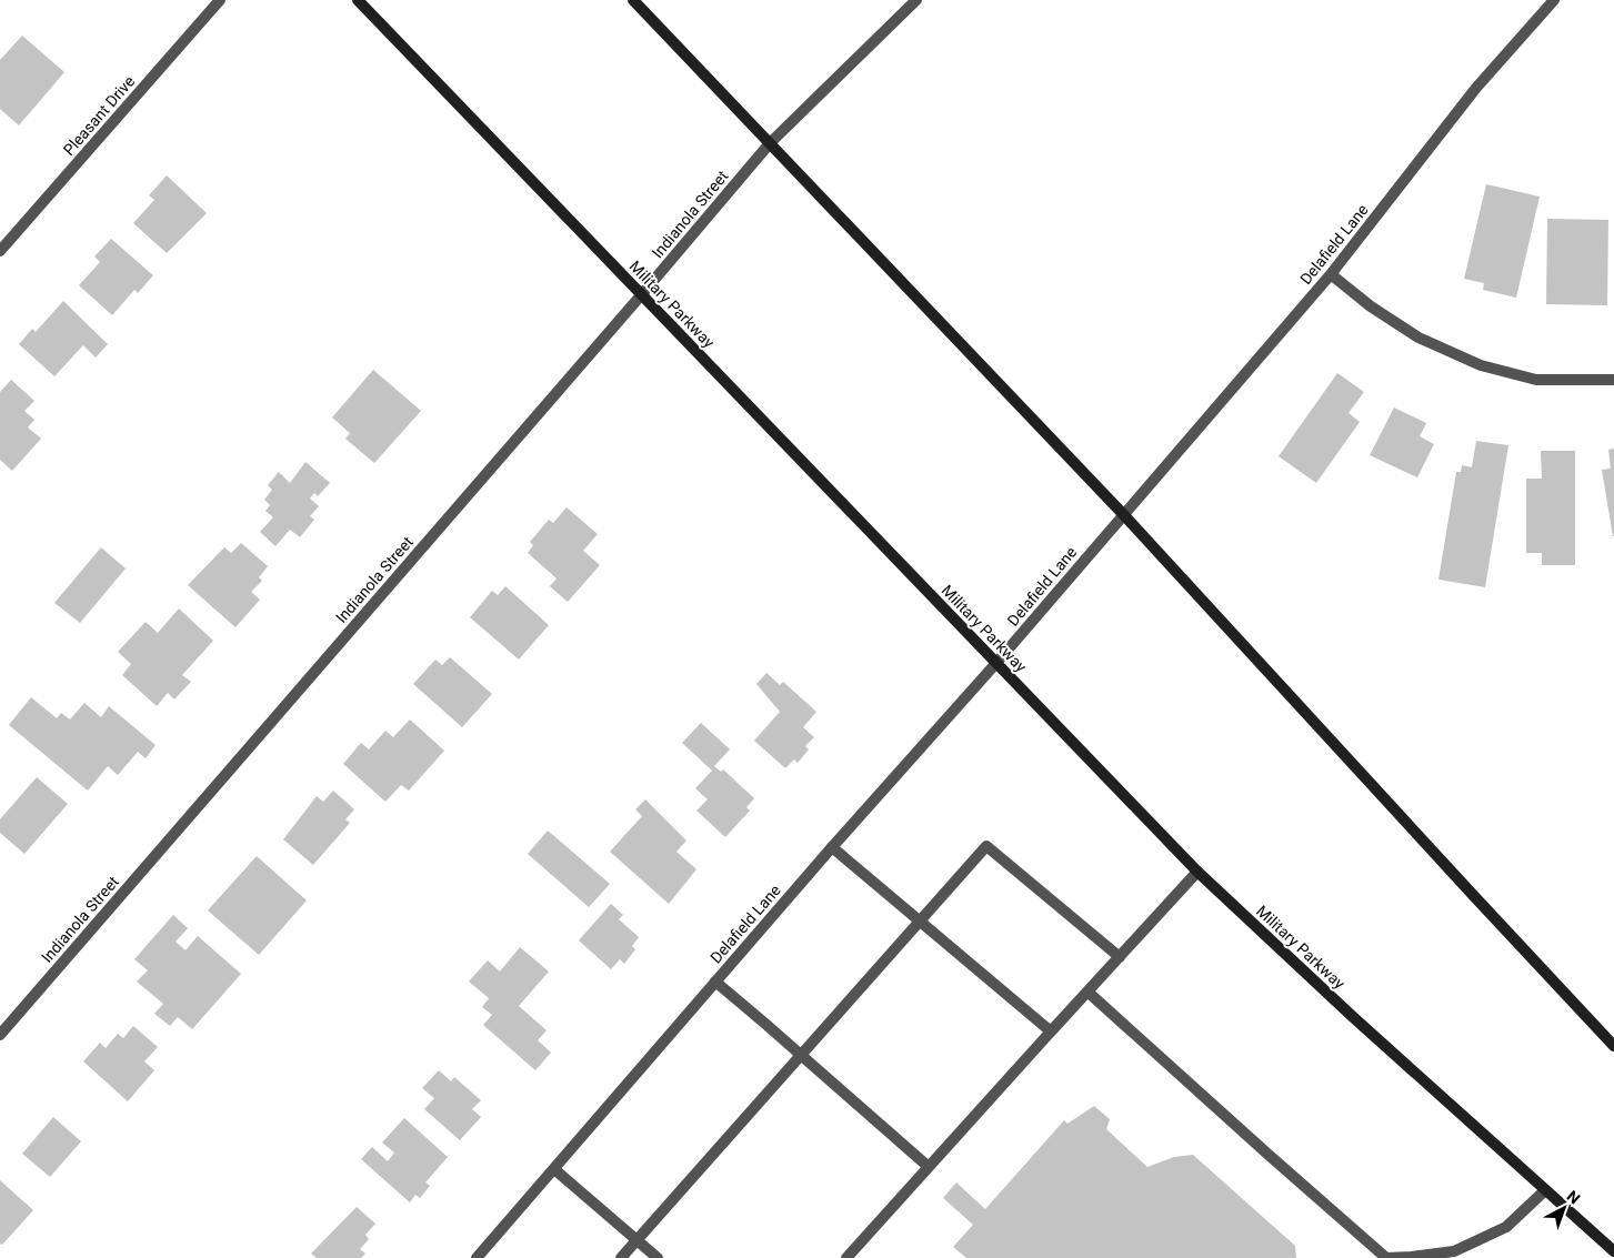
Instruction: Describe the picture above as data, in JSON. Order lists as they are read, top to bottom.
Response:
{
  "streets": {
    "main road": ["Military Parkway"],
    "street": ["Pleasant Drive", "Indianola Street", "Delafield Lane"]
  },
  "crossings": [
    ["Indianola Street", "Military Parkway"],
    ["Delafield Lane", "Military Parkway"]
  ],
  "north": "top right"
}
